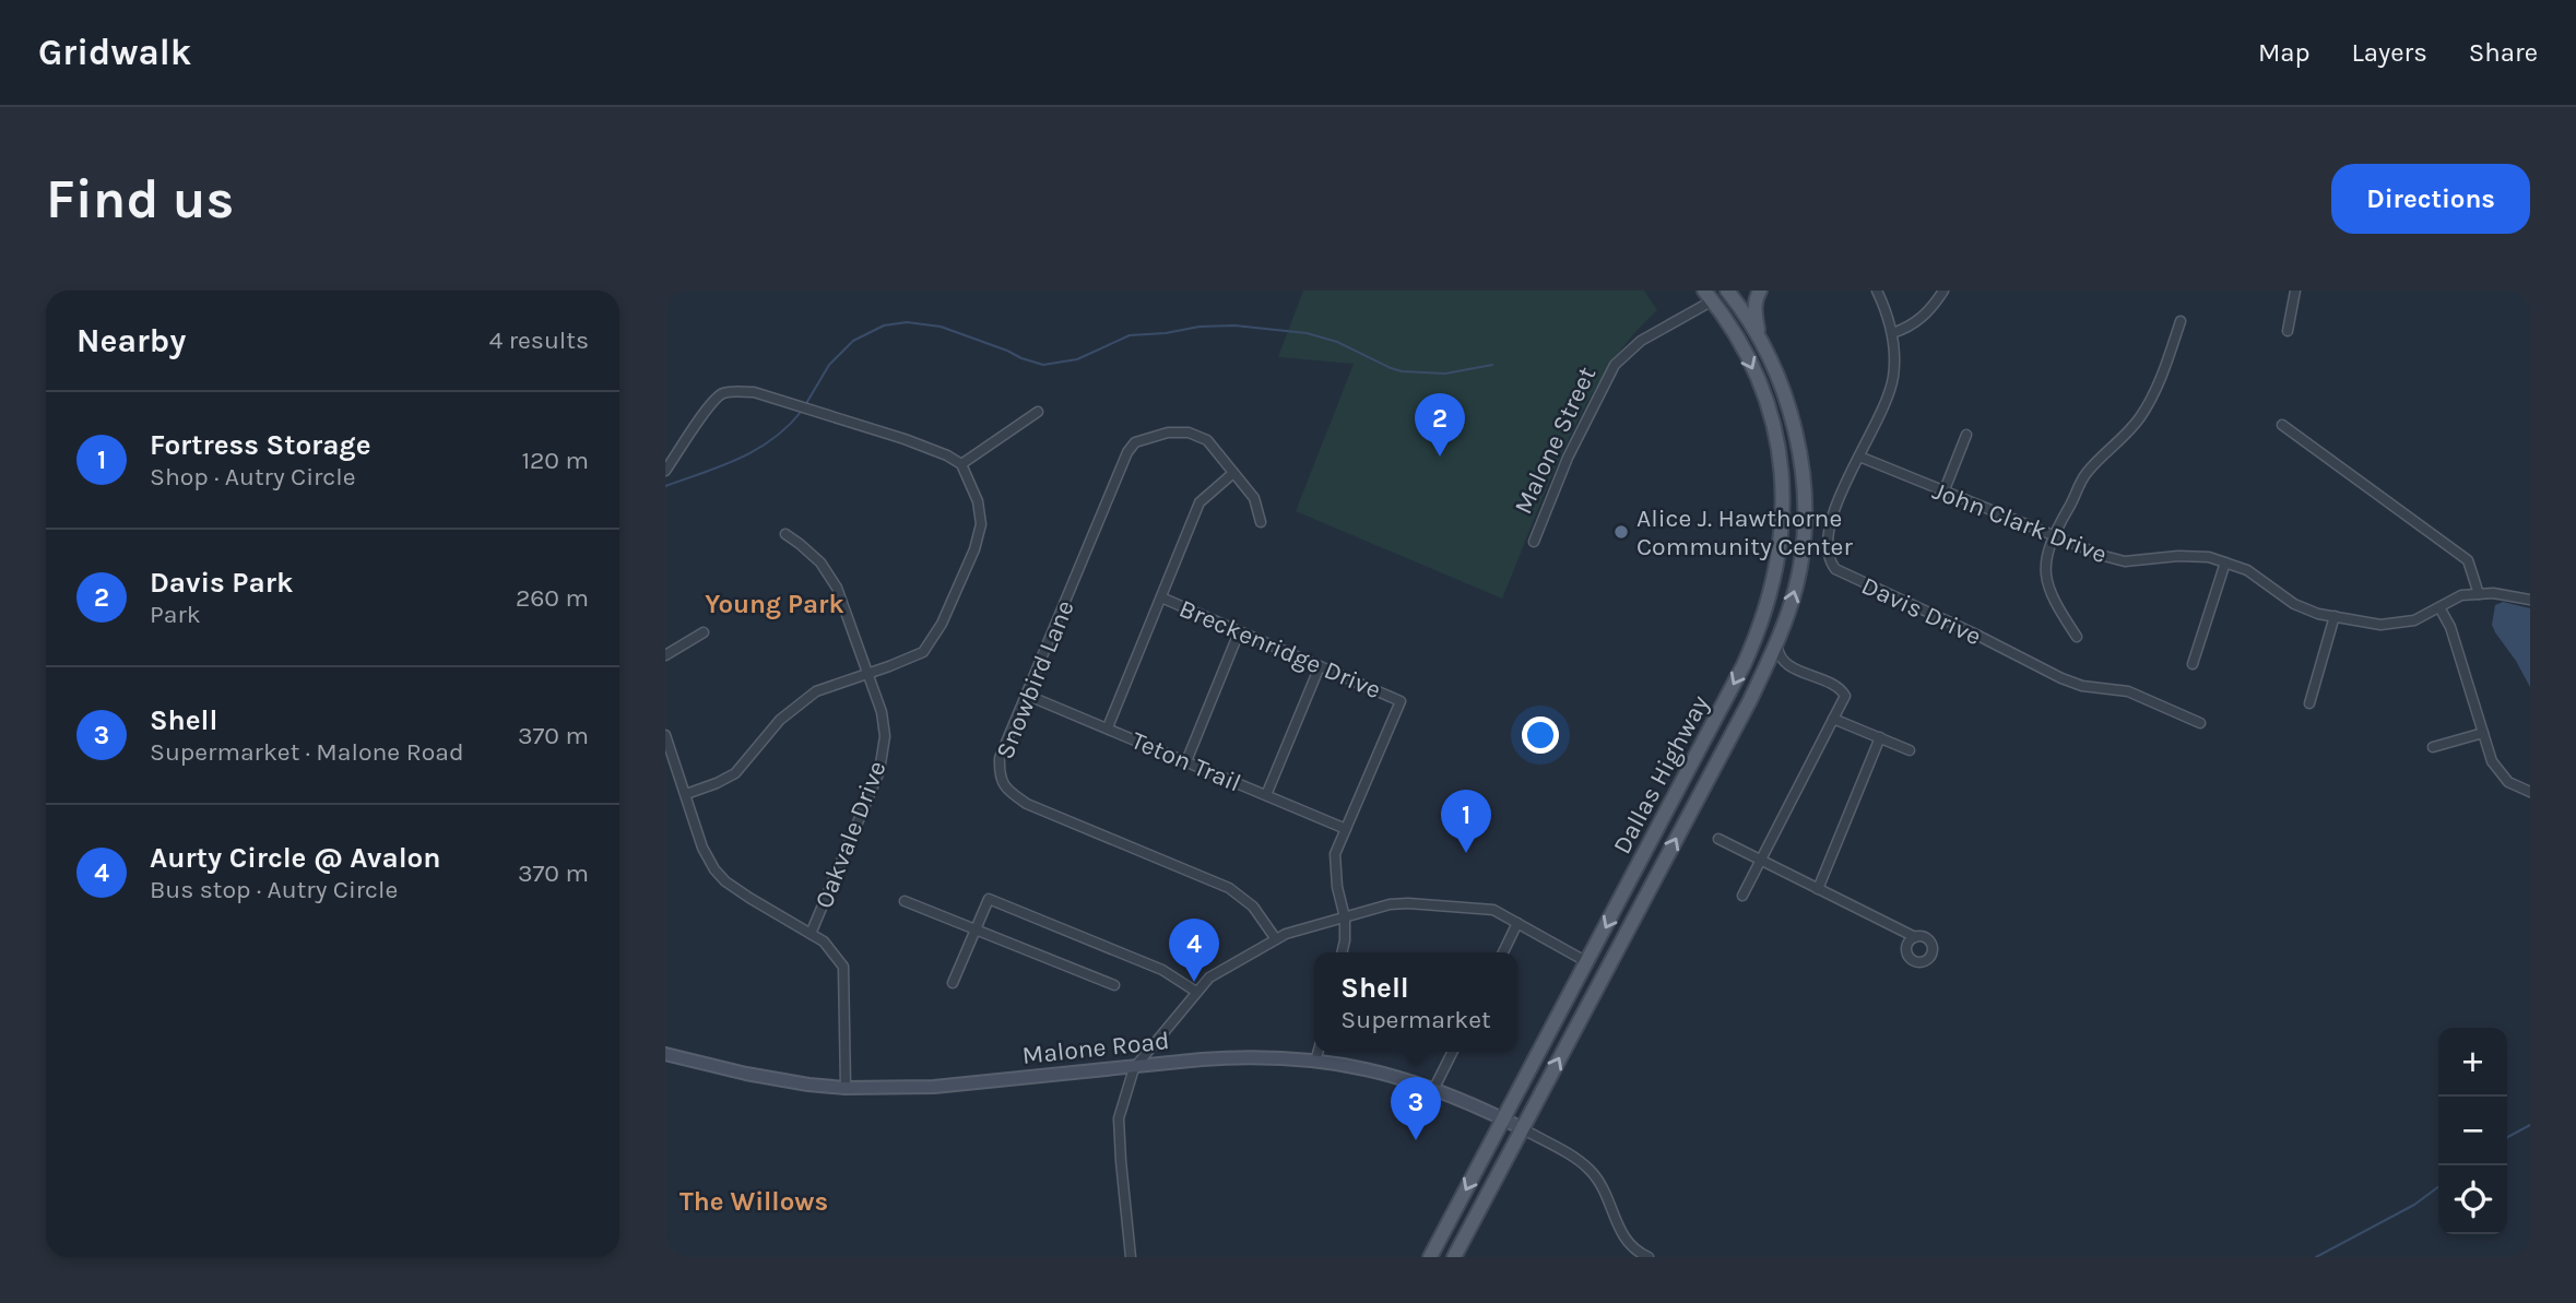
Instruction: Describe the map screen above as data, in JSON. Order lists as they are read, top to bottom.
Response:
{
  "streets": {
    "main road": ["Malone Street", "Dallas Highway"],
    "street": [
      "John Clark Drive",
      "Davis Drive",
      "Breckenridge Drive",
      "Snowbird Lane",
      "Teton Trail",
      "Oakvale Drive",
      "Malone Road"
    ]
  },
  "crossings": [
    ["Malone Street", "Dallas Highway"],
    ["John Clark Drive", "Davis Drive"],
    ["Breckenridge Drive", "Teton Trail"],
    ["Snowbird Lane", "Teton Trail"],
    ["Dallas Highway", "Malone Road"]
  ],
  "districts": ["Young Park", "The Willows"],
  "places": ["Alice J. Hawthorne Community Center"],
  "page": {
    "header": "Gridwalk",
    "nav": ["Map", "Layers", "Share"],
    "buttons": "Directions",
    "title": "Find us",
    "heading": ["Nearby", "4 results"],
    "list": [
      {
        "mark": "1",
        "name": "Fortress Storage",
        "note": "Shop · Autry Circle",
        "value": "120 m"
      },
      {
        "mark": "2",
        "name": "Davis Park",
        "note": "Park",
        "value": "260 m"
      },
      {
        "mark": "3",
        "name": "Shell",
        "note": "Supermarket · Malone Road",
        "value": "370 m"
      },
      {
        "mark": "4",
        "name": "Aurty Circle @ Avalon",
        "note": "Bus stop · Autry Circle",
        "value": "370 m"
      }
    ],
    "pins": [
      "2",
      "1",
      "4",
      "3"
    ],
    "popup": ["Shell", "Supermarket"],
    "map_buttons": ["+", "−"]
  }
}
